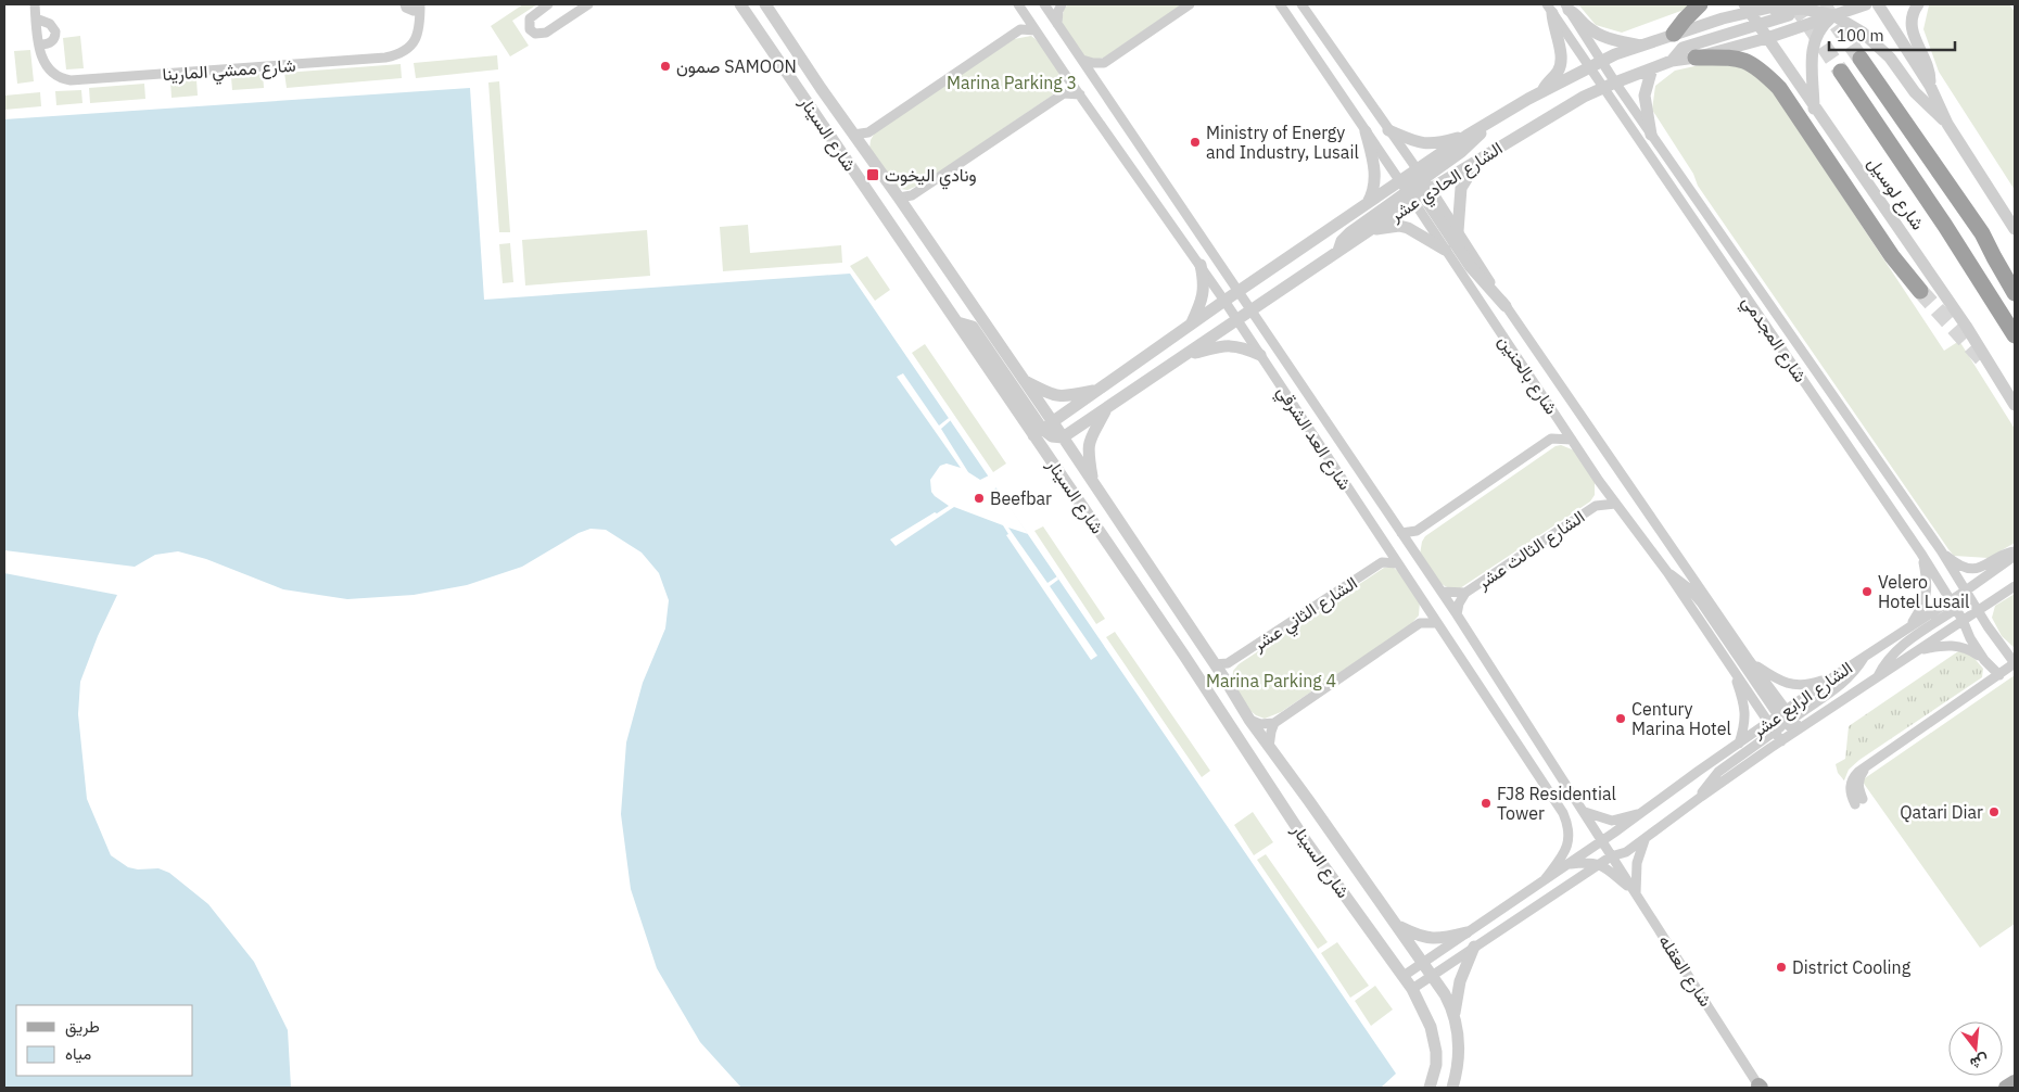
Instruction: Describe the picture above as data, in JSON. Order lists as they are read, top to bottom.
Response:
{
  "streets": {
    "highway": ["شارع لوسيل"],
    "street": [
      "شارع ممشي المارينا",
      "شارع السينار",
      "الشارع الحادي عشر",
      "شارع المجدمي",
      "شارع بالحنين",
      "شارع العد الشرقي",
      "الشارع الثالث عشر",
      "الشارع الثاني عشر",
      "الشارع الرابع عشر",
      "شارع العقله"
    ]
  },
  "crossings": [
    ["شارع السينار", "الشارع الحادي عشر"],
    ["شارع السينار", "الشارع الثاني عشر"],
    ["شارع السينار", "الشارع الرابع عشر"],
    ["الشارع الحادي عشر", "شارع لوسيل"],
    ["الشارع الحادي عشر", "شارع المجدمي"],
    ["الشارع الحادي عشر", "شارع بالحنين"],
    ["الشارع الحادي عشر", "شارع العد الشرقي"],
    ["شارع المجدمي", "الشارع الرابع عشر"],
    ["شارع بالحنين", "الشارع الثالث عشر"],
    ["شارع بالحنين", "الشارع الرابع عشر"],
    ["شارع العد الشرقي", "الشارع الثالث عشر"],
    ["شارع العد الشرقي", "الشارع الرابع عشر"],
    ["شارع العد الشرقي", "شارع العقله"],
    ["الشارع الرابع عشر", "شارع العقله"]
  ],
  "parks": ["Marina Parking 3", "Marina Parking 4"],
  "places": {
    "other": [
      "صمون SAMOON",
      "Ministry of Energy and Industry, Lusail",
      "Beefbar",
      "Velero Hotel Lusail",
      "Century Marina Hotel",
      "FJ8 Residential Tower",
      "Qatari Diar",
      "District Cooling"
    ],
    "transit": ["ونادي اليخوت"]
  },
  "legend": ["طريق", "مياه"],
  "scale_bar": "100 m",
  "north": "bottom"
}
